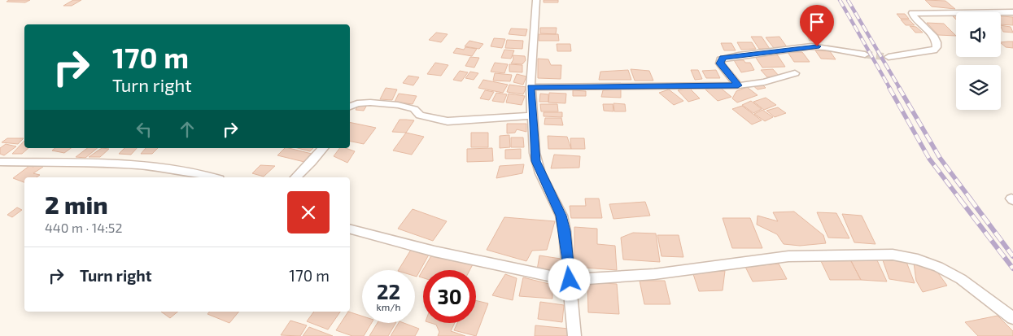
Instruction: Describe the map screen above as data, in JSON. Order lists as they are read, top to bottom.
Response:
{
  "page": {
    "turn": ["170 m", "Turn right"],
    "heading": ["2 min", "440 m · 14:52"],
    "list": [
      {
        "name": "Turn right",
        "value": "170 m"
      }
    ],
    "speed": "22 km/h",
    "limit": "30"
  }
}
